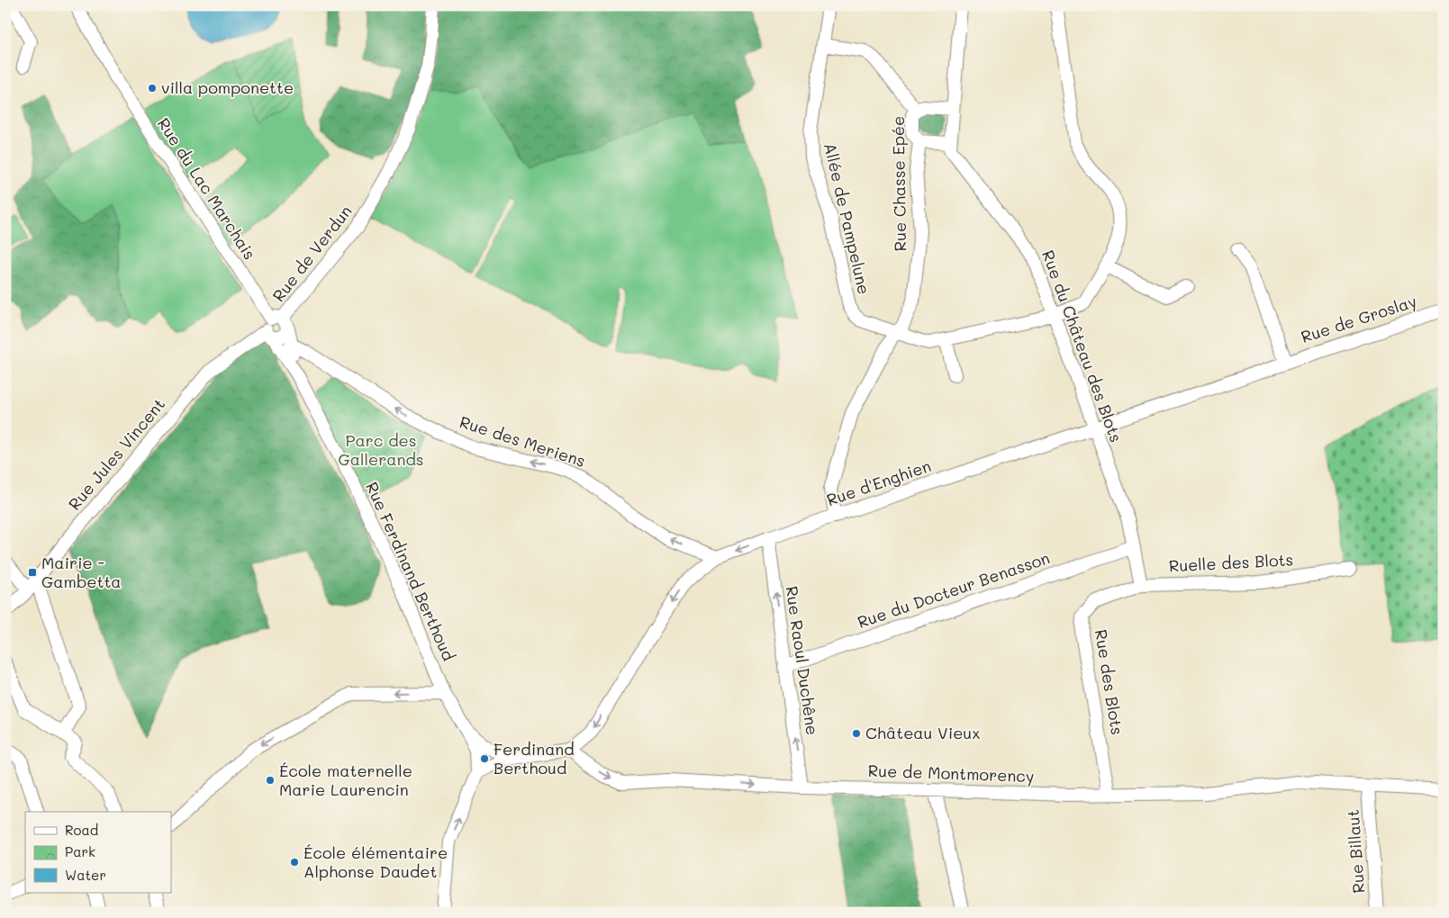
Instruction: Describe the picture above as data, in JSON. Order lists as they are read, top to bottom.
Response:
{
  "streets": {
    "street": [
      "Rue Chasse Epée",
      "Rue du Lac Marchais",
      "Allée de Pampelune",
      "Rue de Verdun",
      "Rue de Groslay",
      "Rue du Château des Blots",
      "Rue des Meriens",
      "Rue Jules Vincent",
      "Rue d'Enghien",
      "Ruelle des Blots",
      "Rue Ferdinand Berthoud",
      "Rue du Docteur Benasson",
      "Rue Raoul Duchêne",
      "Rue des Blots",
      "Rue de Montmorency",
      "Rue Billaut"
    ]
  },
  "crossings": [
    ["Rue Chasse Epée", "Allée de Pampelune"],
    ["Rue Chasse Epée", "Rue d'Enghien"],
    ["Rue du Lac Marchais", "Rue de Verdun"],
    ["Rue du Lac Marchais", "Rue Jules Vincent"],
    ["Rue du Lac Marchais", "Rue Ferdinand Berthoud"],
    ["Allée de Pampelune", "Rue du Château des Blots"],
    ["Rue de Verdun", "Rue Jules Vincent"],
    ["Rue de Verdun", "Rue Ferdinand Berthoud"],
    ["Rue de Groslay", "Rue d'Enghien"],
    ["Rue du Château des Blots", "Rue d'Enghien"],
    ["Rue du Château des Blots", "Ruelle des Blots"],
    ["Rue du Château des Blots", "Rue du Docteur Benasson"],
    ["Rue du Château des Blots", "Rue des Blots"],
    ["Rue des Meriens", "Rue d'Enghien"],
    ["Rue des Meriens", "Rue Ferdinand Berthoud"],
    ["Rue Jules Vincent", "Rue Ferdinand Berthoud"],
    ["Rue d'Enghien", "Rue Raoul Duchêne"],
    ["Rue d'Enghien", "Rue de Montmorency"],
    ["Ruelle des Blots", "Rue des Blots"],
    ["Rue du Docteur Benasson", "Rue Raoul Duchêne"],
    ["Rue Raoul Duchêne", "Rue de Montmorency"],
    ["Rue des Blots", "Rue de Montmorency"],
    ["Rue de Montmorency", "Rue Billaut"]
  ],
  "one_way": ["Rue des Meriens", "Rue Raoul Duchêne"],
  "parks": ["Parc des Gallerands"],
  "places": {
    "other": [
      "villa pomponette",
      "Château Vieux",
      "Ferdinand Berthoud",
      "École maternelle Marie Laurencin",
      "École élémentaire Alphonse Daudet"
    ],
    "transit": ["Mairie - Gambetta"]
  },
  "legend": ["Road", "Park", "Water"]
}
